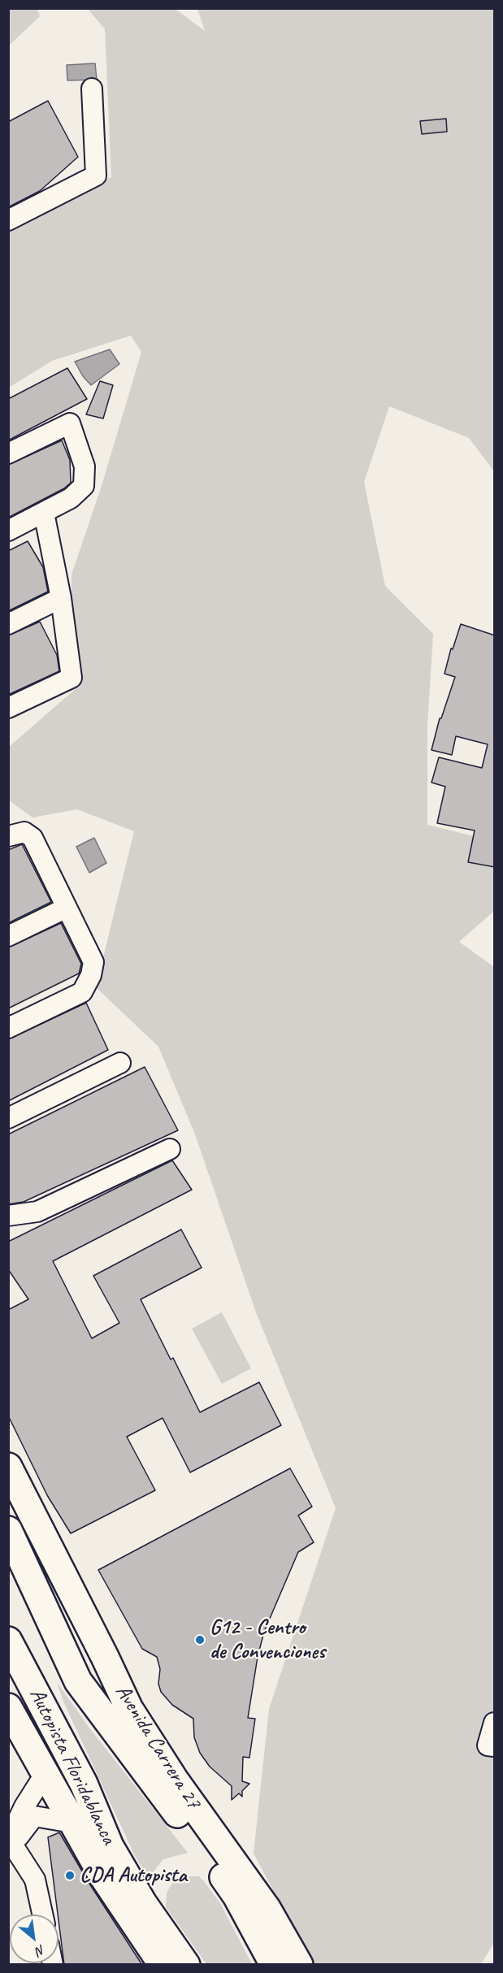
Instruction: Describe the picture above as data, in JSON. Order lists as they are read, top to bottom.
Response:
{
  "streets": {
    "highway": ["Avenida Carrera 27", "Autopista Floridablanca"]
  },
  "places": ["G12 - Centro de Convenciones", "CDA Autopista"],
  "north": "bottom right"
}
